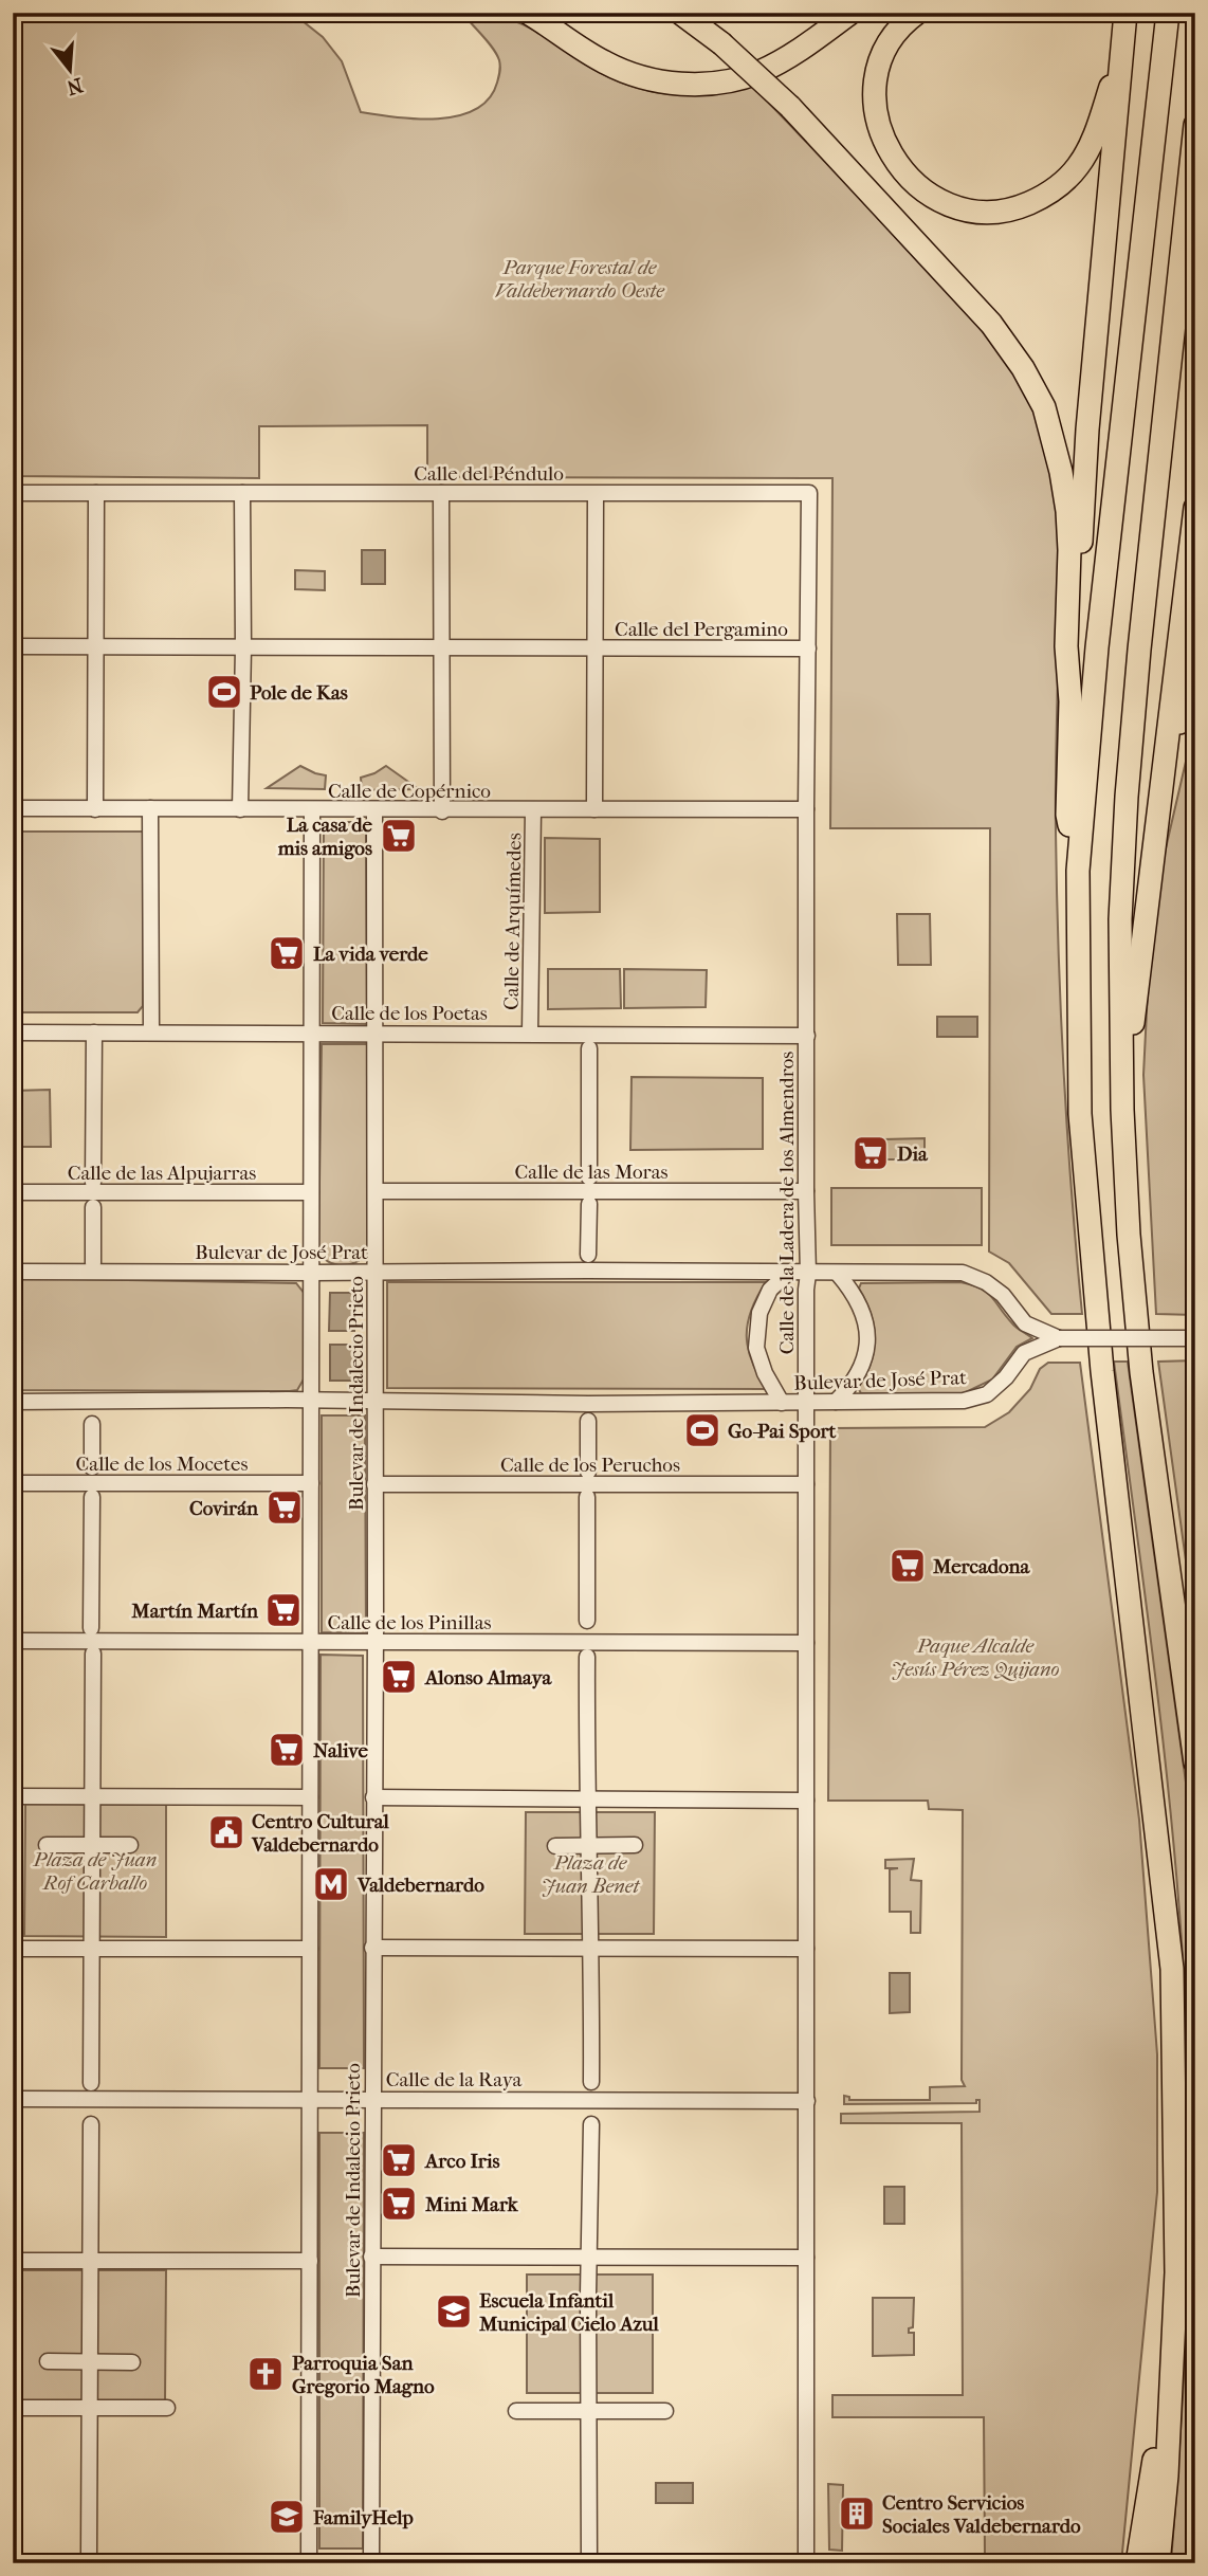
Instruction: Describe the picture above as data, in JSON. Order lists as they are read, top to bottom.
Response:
{
  "streets": {
    "street": [
      "Calle del Péndulo",
      "Calle del Pergamino",
      "Calle de Copérnico",
      "Calle de Arquímedes",
      "Calle de los Poetas",
      "Calle de las Moras",
      "Calle de las Alpujarras",
      "Calle de la Ladera de los Almendros",
      "Bulevar de José Prat",
      "Bulevar de Indalecio Prieto",
      "Calle de los Mocetes",
      "Calle de los Peruchos",
      "Calle de los Pinillas",
      "Calle de la Raya"
    ]
  },
  "crossings": [
    ["Calle del Péndulo", "Calle del Pergamino"],
    ["Calle del Péndulo", "Calle de la Ladera de los Almendros"],
    ["Calle del Pergamino", "Calle de Copérnico"],
    ["Calle del Pergamino", "Calle de la Ladera de los Almendros"],
    ["Calle de Copérnico", "Calle de Arquímedes"],
    ["Calle de Copérnico", "Calle de la Ladera de los Almendros"],
    ["Calle de Copérnico", "Bulevar de Indalecio Prieto"],
    ["Calle de Arquímedes", "Calle de los Poetas"],
    ["Calle de los Poetas", "Calle de la Ladera de los Almendros"],
    ["Calle de los Poetas", "Bulevar de Indalecio Prieto"],
    ["Calle de las Moras", "Calle de la Ladera de los Almendros"],
    ["Calle de las Moras", "Bulevar de Indalecio Prieto"],
    ["Calle de las Alpujarras", "Bulevar de Indalecio Prieto"],
    ["Calle de la Ladera de los Almendros", "Bulevar de José Prat"],
    ["Calle de la Ladera de los Almendros", "Calle de los Peruchos"],
    ["Calle de la Ladera de los Almendros", "Calle de los Pinillas"],
    ["Calle de la Ladera de los Almendros", "Calle de la Raya"],
    ["Bulevar de José Prat", "Bulevar de Indalecio Prieto"],
    ["Bulevar de Indalecio Prieto", "Calle de los Mocetes"],
    ["Bulevar de Indalecio Prieto", "Calle de los Peruchos"],
    ["Bulevar de Indalecio Prieto", "Calle de los Pinillas"],
    ["Bulevar de Indalecio Prieto", "Calle de la Raya"]
  ],
  "parks": [
    "Parque Forestal de Valdebernardo Oeste",
    "Paque Alcalde Jesús Pérez Quijano",
    "Plaza de Juan Rof Carballo",
    "Plaza de Juan Benet"
  ],
  "places": {
    "sports": ["Pole de Kas", "Go-Pai Sport"],
    "supermarket": [
      "La casa de mis amigos",
      "La vida verde",
      "Dia",
      "Covirán",
      "Mercadona",
      "Martín Martín",
      "Alonso Almaya",
      "Nalive",
      "Arco Iris",
      "Mini Mark"
    ],
    "public building": ["Centro Cultural Valdebernardo"],
    "metro station": ["Valdebernardo"],
    "school or university": ["Escuela Infantil Municipal Cielo Azul", "FamilyHelp"],
    "church": ["Parroquia San Gregorio Magno"],
    "building": ["Centro Servicios Sociales Valdebernardo"]
  },
  "north": "bottom"
}
